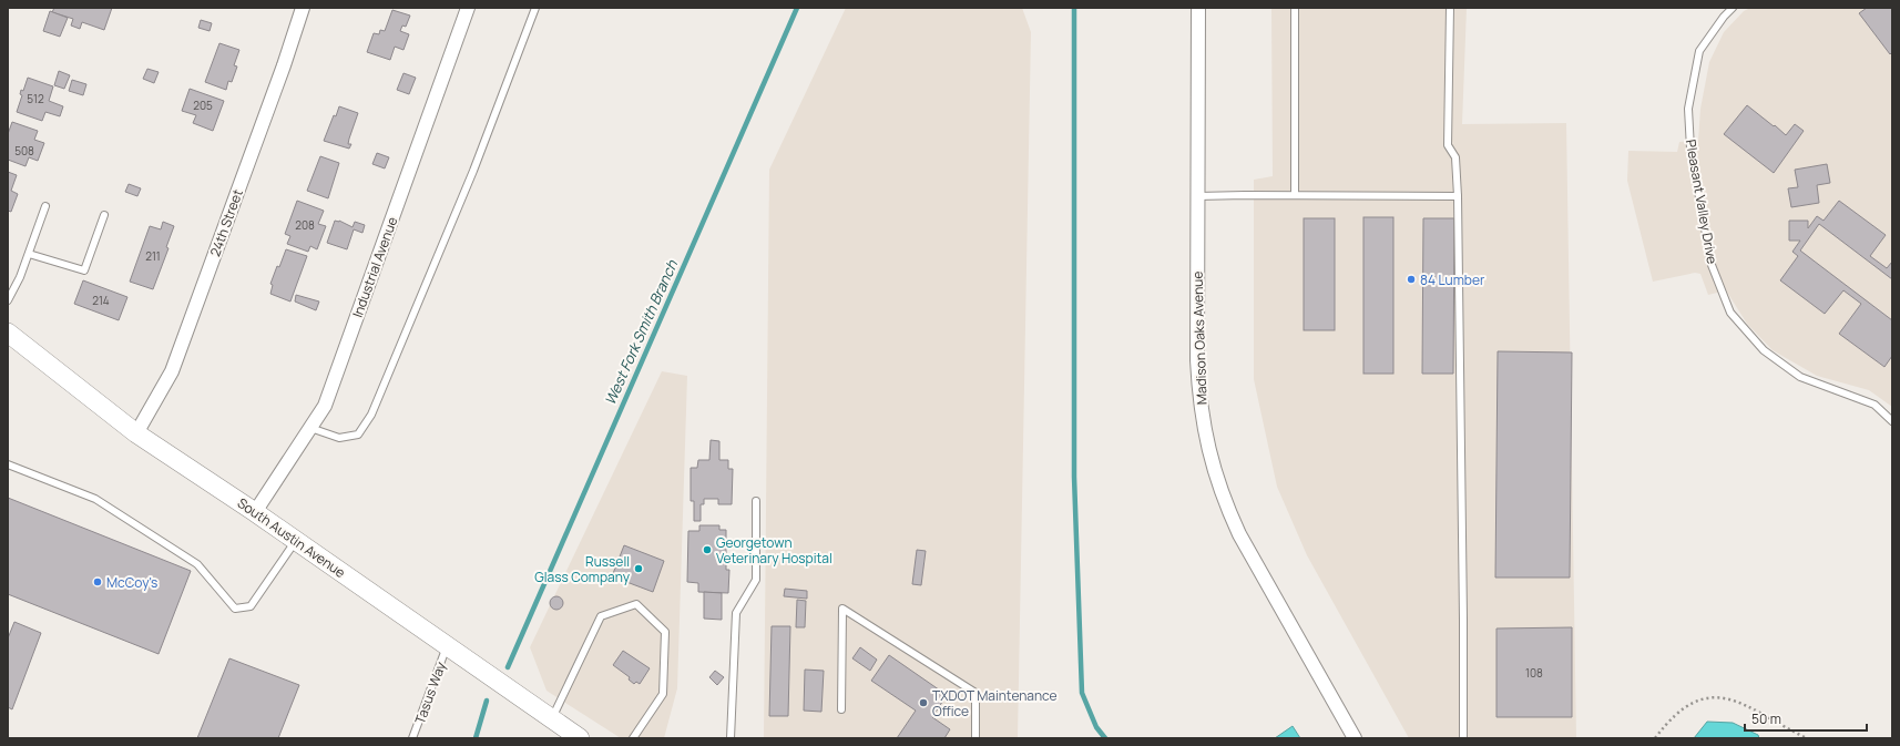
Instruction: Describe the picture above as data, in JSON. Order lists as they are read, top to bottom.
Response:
{
  "streets": {
    "main road": ["South Austin Avenue"],
    "street": ["24th Street", "Industrial Avenue", "Madison Oaks Avenue"],
    "lane": ["Pleasant Valley Drive", "Tasus Way"]
  },
  "crossings": [
    ["24th Street", "South Austin Avenue"],
    ["Industrial Avenue", "South Austin Avenue"],
    ["South Austin Avenue", "Tasus Way"]
  ],
  "water": ["West Fork Smith Branch"],
  "places": [
    "84 Lumber",
    "Georgetown Veterinary Hospital",
    "Russell Glass Company",
    "McCoy's",
    "TXDOT Maintenance Office"
  ],
  "house_numbers": [
    "512",
    "205",
    "508",
    "208",
    "211",
    "214",
    "108"
  ],
  "scale_bar": "50 m"
}
